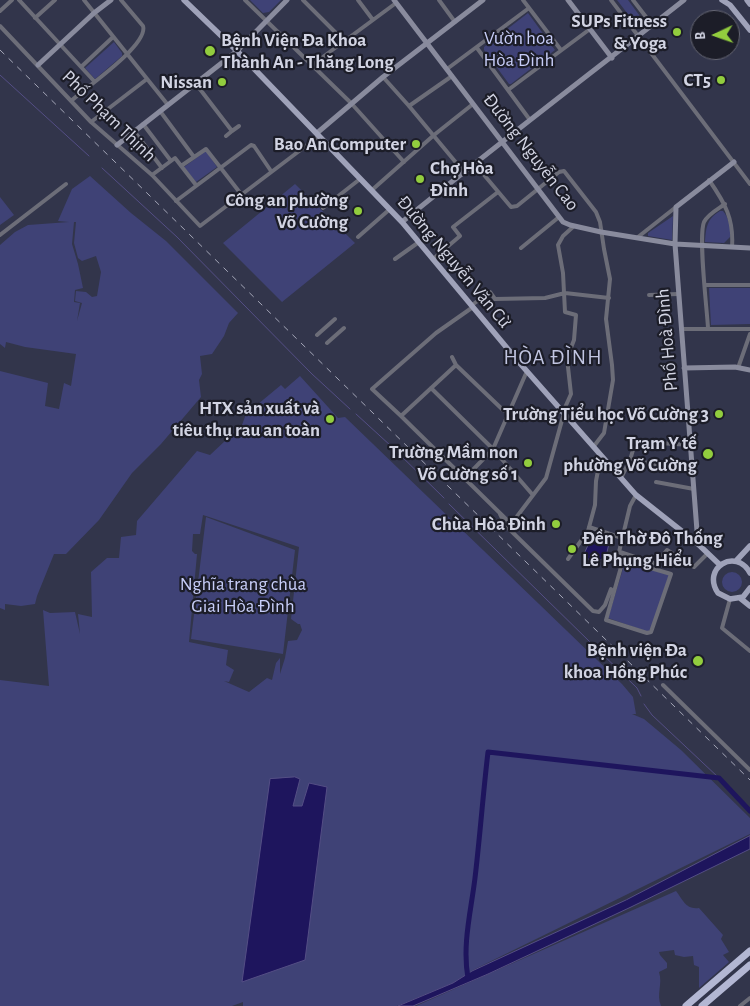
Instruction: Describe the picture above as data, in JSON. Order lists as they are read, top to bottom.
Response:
{
  "streets": {
    "main road": ["Đường Nguyễn Văn Cừ"],
    "street": ["Phố Phạm Thịnh", "Đường Nguyễn Cao", "Phố Hoà Đình"]
  },
  "crossings": [
    ["Đường Nguyễn Cao", "Phố Hoà Đình"],
    ["Đường Nguyễn Văn Cừ", "Phố Hoà Đình"]
  ],
  "districts": ["HÒA ĐÌNH"],
  "parks": ["Vườn hoa Hòa Đình", "Nghĩa trang chùa Giai Hòa Đình"],
  "places": [
    "SUPs Fitness & Yoga",
    "Bệnh Viện Đa Khoa Thành An - Thăng Long",
    "CT5",
    "Nissan",
    "Bao An Computer",
    "Chợ Hòa Đình",
    "Công an phường Võ Cường",
    "Trường Tiểu học Võ Cường 3",
    "HTX sản xuất và tiêu thụ rau an toàn",
    "Trạm Y tế phường Võ Cường",
    "Trường Mầm non Võ Cường số 1",
    "Chùa Hòa Đình",
    "Đền Thờ Đô Thống Lê Phụng Hiểu",
    "Bệnh viện Đa khoa Hồng Phúc"
  ],
  "north": "left"
}
